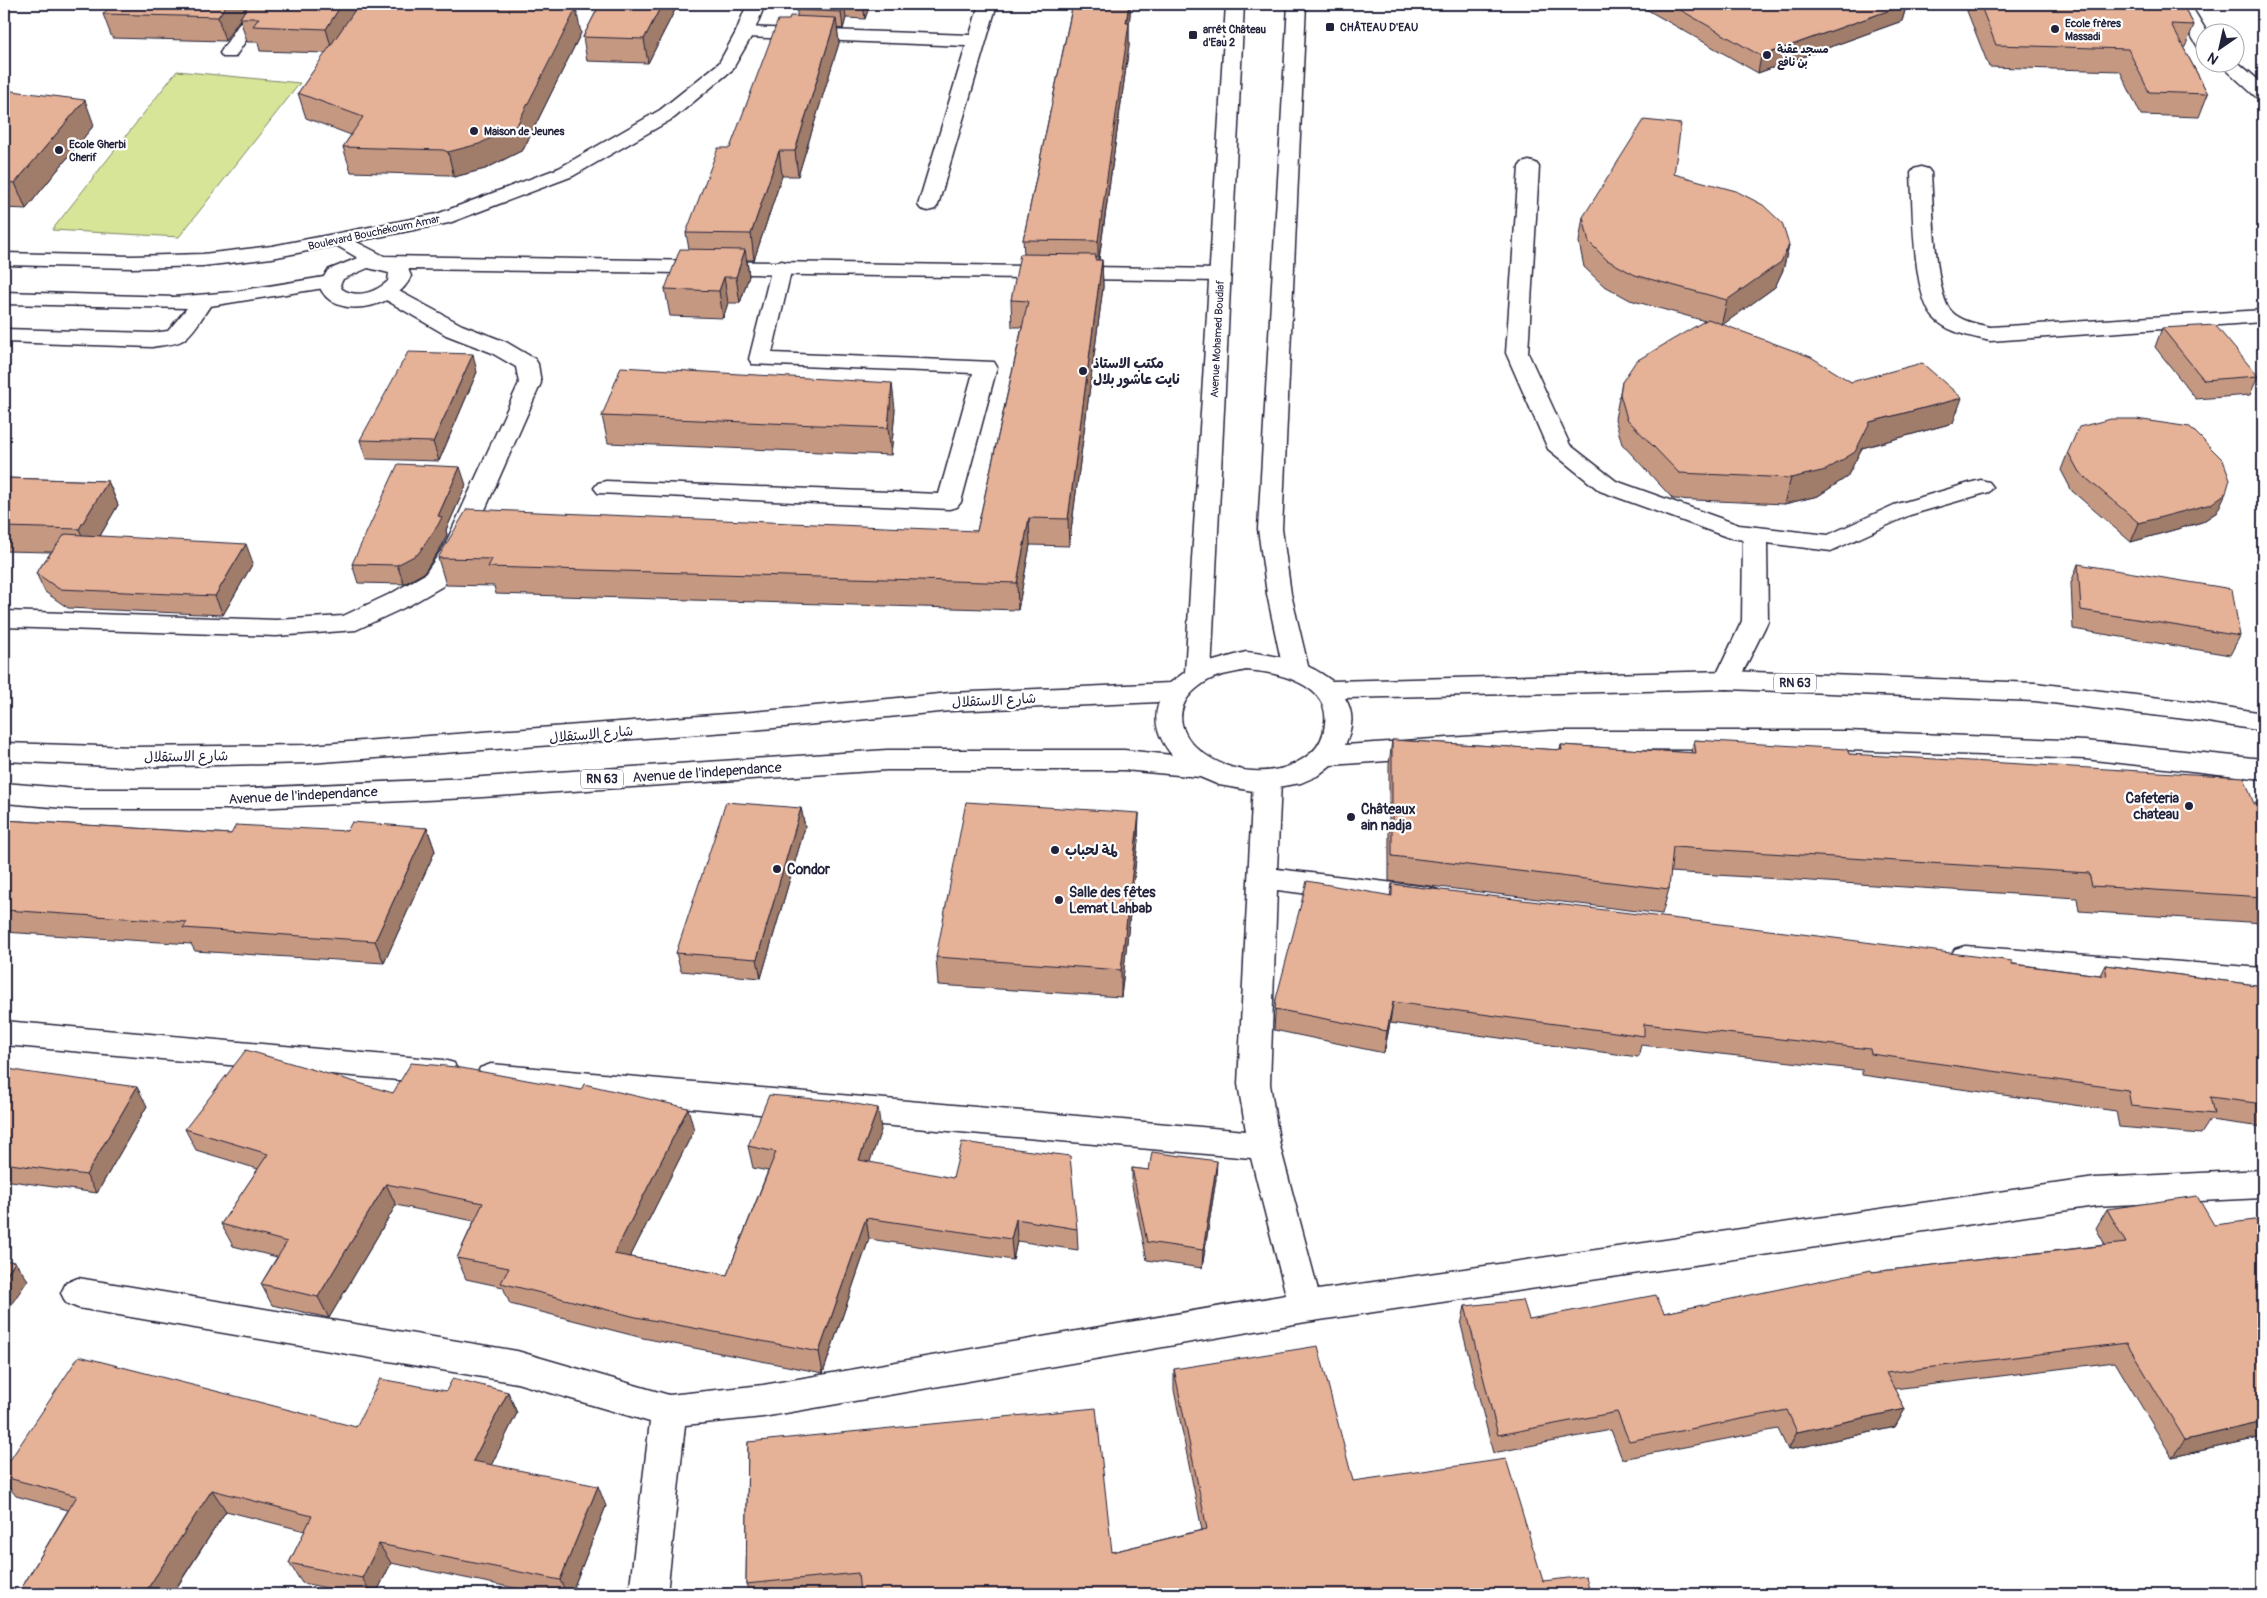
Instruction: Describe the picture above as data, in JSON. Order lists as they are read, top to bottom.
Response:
{
  "streets": {
    "main road": [
      "Boulevard Bouchekoum Amar",
      "Avenue Mohamed Boudiaf",
      "RN 63",
      "شارع الاستقلال",
      "Avenue de l'independance"
    ]
  },
  "crossings": [
    ["Avenue Mohamed Boudiaf", "RN 63"],
    ["Avenue Mohamed Boudiaf", "شارع الاستقلال"],
    ["Avenue Mohamed Boudiaf", "Avenue de l'independance"],
    ["RN 63", "شارع الاستقلال"],
    ["RN 63", "Avenue de l'independance"],
    ["شارع الاستقلال", "Avenue de l'independance"]
  ],
  "places": {
    "transit": ["CHÂTEAU D'EAU", "arrêt Château d'Eau 2"],
    "other": [
      "Ecole frères Massadi",
      "مسجد عقبة بن نافع",
      "Maison de Jeunes",
      "Ecole Gherbi Cherif",
      "مكتب الاستاذ نايت عاشور بلال",
      "Cafeteria chateau",
      "Châteaux ain nadja",
      "لمة لحباب",
      "Condor",
      "Salle des fêtes Lemat Lahbab"
    ]
  },
  "north": "bottom left"
}
